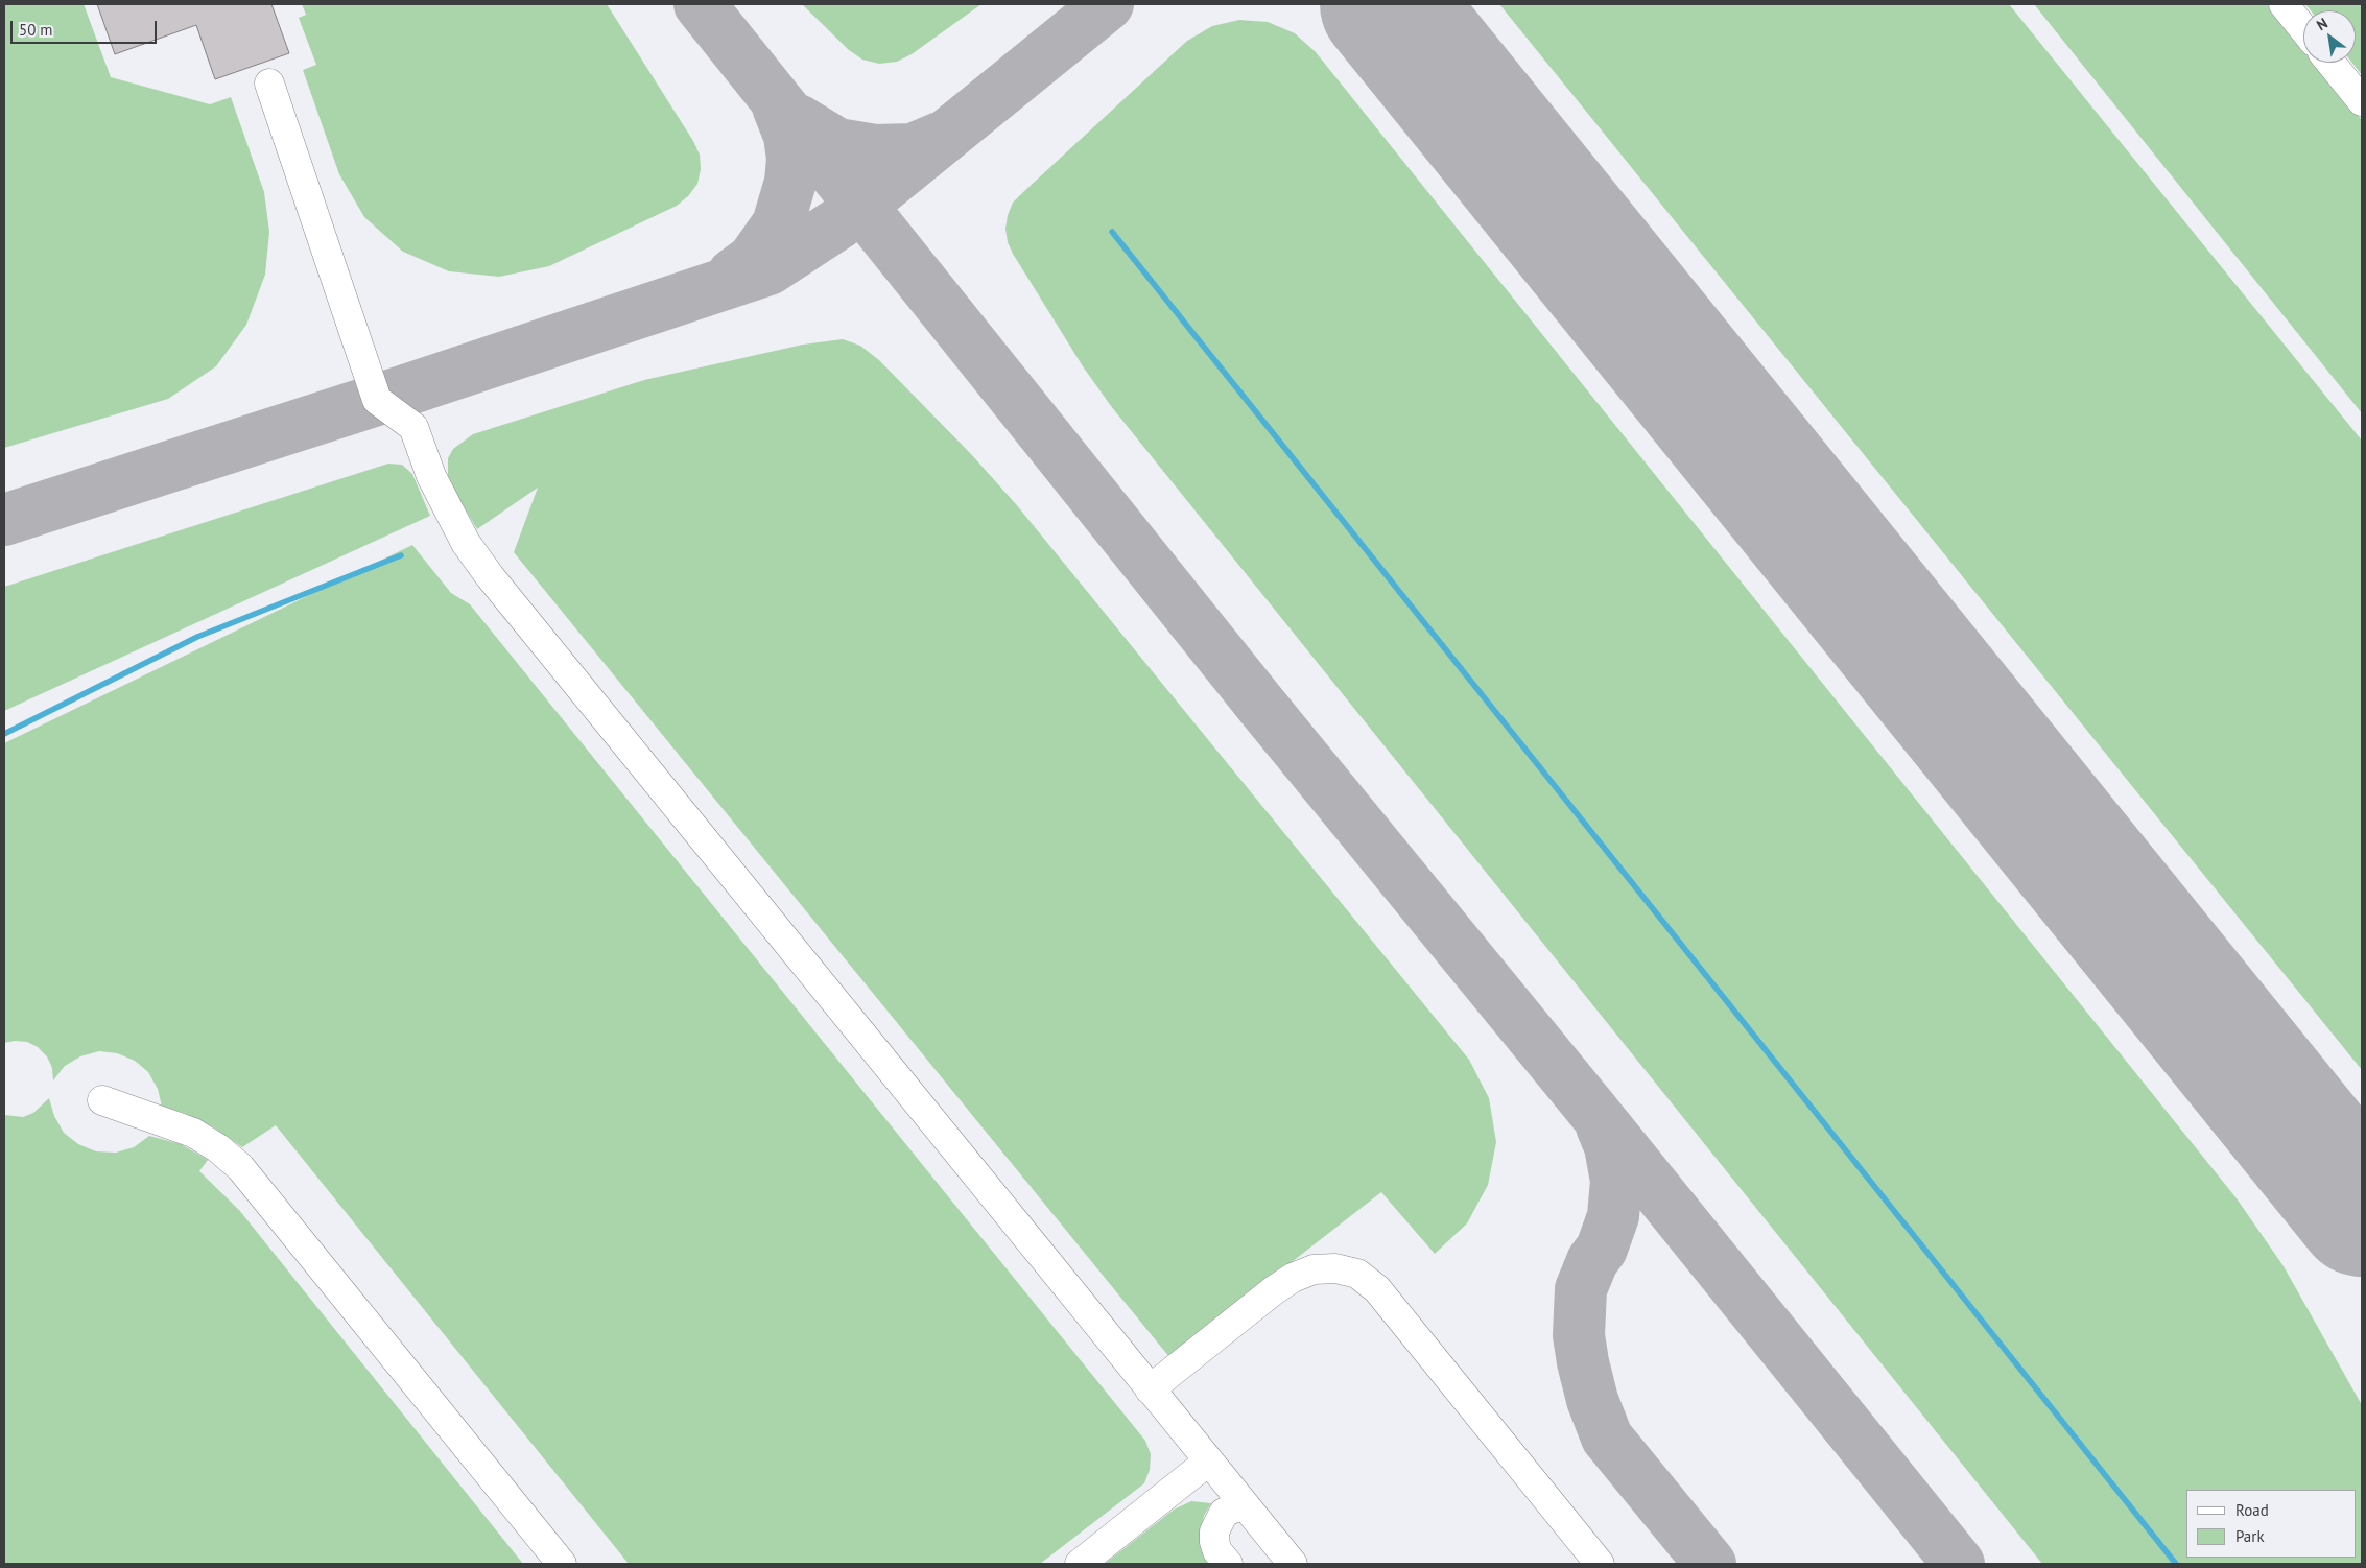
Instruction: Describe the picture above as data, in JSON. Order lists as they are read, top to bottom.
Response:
{
  "legend": ["Road", "Park"],
  "scale_bar": "50 m",
  "north": "top left"
}
